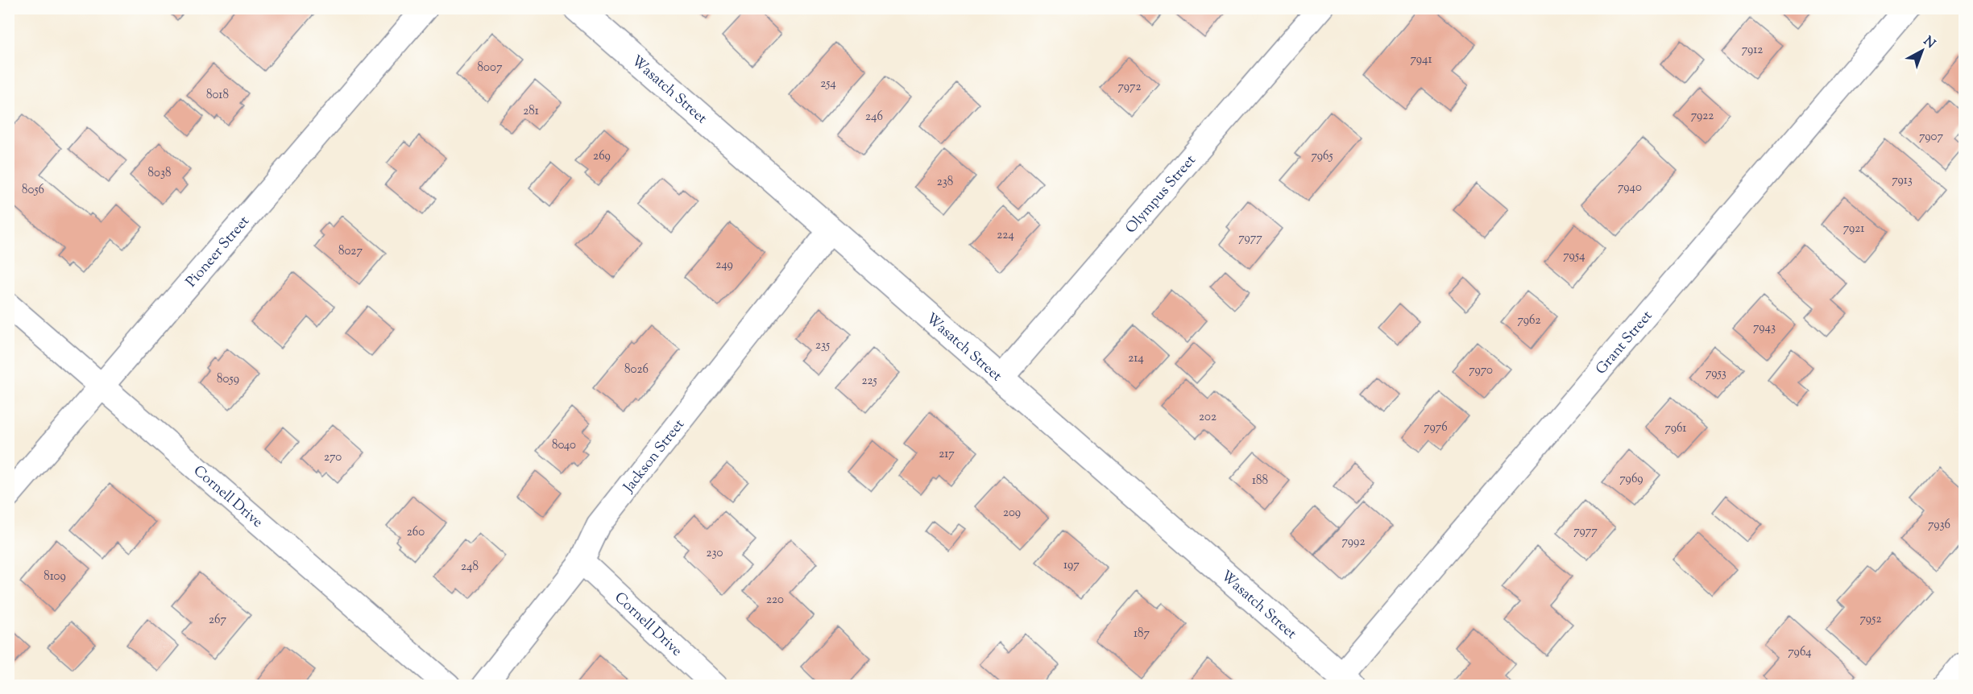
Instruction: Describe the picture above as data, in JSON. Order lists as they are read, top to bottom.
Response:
{
  "streets": {
    "street": [
      "Wasatch Street",
      "Olympus Street",
      "Pioneer Street",
      "Grant Street",
      "Jackson Street",
      "Cornell Drive"
    ]
  },
  "crossings": [
    ["Wasatch Street", "Olympus Street"],
    ["Wasatch Street", "Grant Street"],
    ["Wasatch Street", "Jackson Street"],
    ["Pioneer Street", "Cornell Drive"],
    ["Jackson Street", "Cornell Drive"]
  ],
  "house_numbers": [
    "7912",
    "7941",
    "8007",
    "254",
    "7972",
    "8018",
    "281",
    "7922",
    "246",
    "7907",
    "269",
    "7965",
    "8038",
    "7913",
    "238",
    "7940",
    "8056",
    "7921",
    "224",
    "7977",
    "8027",
    "7954",
    "249",
    "7962",
    "7943",
    "235",
    "214",
    "8026",
    "7970",
    "7953",
    "8059",
    "225",
    "202",
    "7976",
    "7961",
    "8040",
    "217",
    "270",
    "7969",
    "188",
    "209",
    "7936",
    "7977",
    "260",
    "7992",
    "230",
    "197",
    "248",
    "8109",
    "220",
    "7952",
    "267",
    "187",
    "7964"
  ],
  "north": "top right"
}
